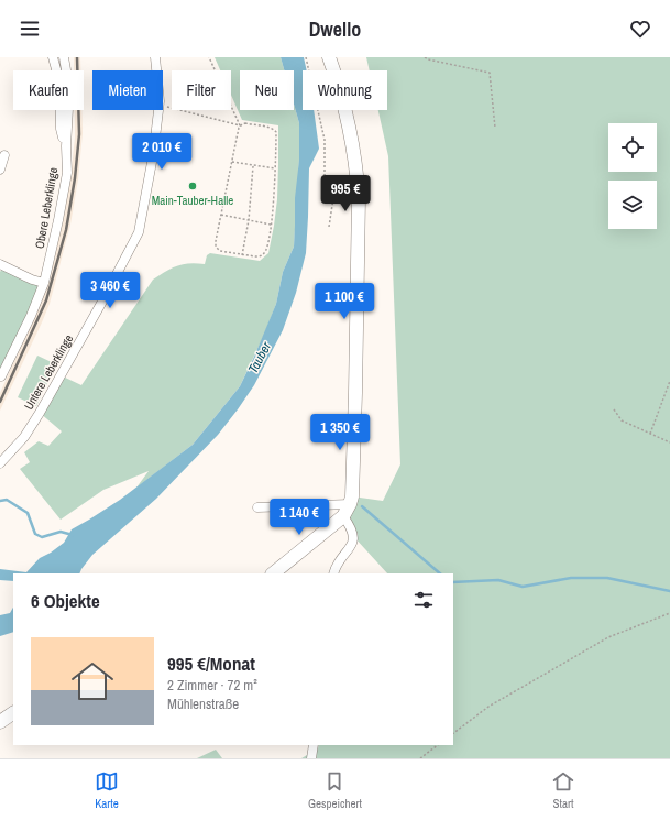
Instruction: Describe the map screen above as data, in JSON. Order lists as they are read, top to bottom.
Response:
{
  "streets": {
    "street": ["Obere Leberklinge", "Untere Leberklinge"]
  },
  "water": ["Tauber"],
  "places": ["Main-Tauber-Halle"],
  "page": {
    "header": "Dwello",
    "chip": [
      "Kaufen",
      "Mieten",
      "Filter",
      "Neu",
      "Wohnung"
    ],
    "price": [
      "2 010 €",
      "995 €",
      "3 460 €",
      "1 100 €",
      "1 350 €",
      "1 140 €"
    ],
    "heading": "6 Objekte",
    "list": [
      {
        "name": "995 €/Monat",
        "note": "2 Zimmer · 72 m² · Mühlenstraße"
      }
    ],
    "tabs": ["Karte", "Gespeichert", "Start"]
  }
}
